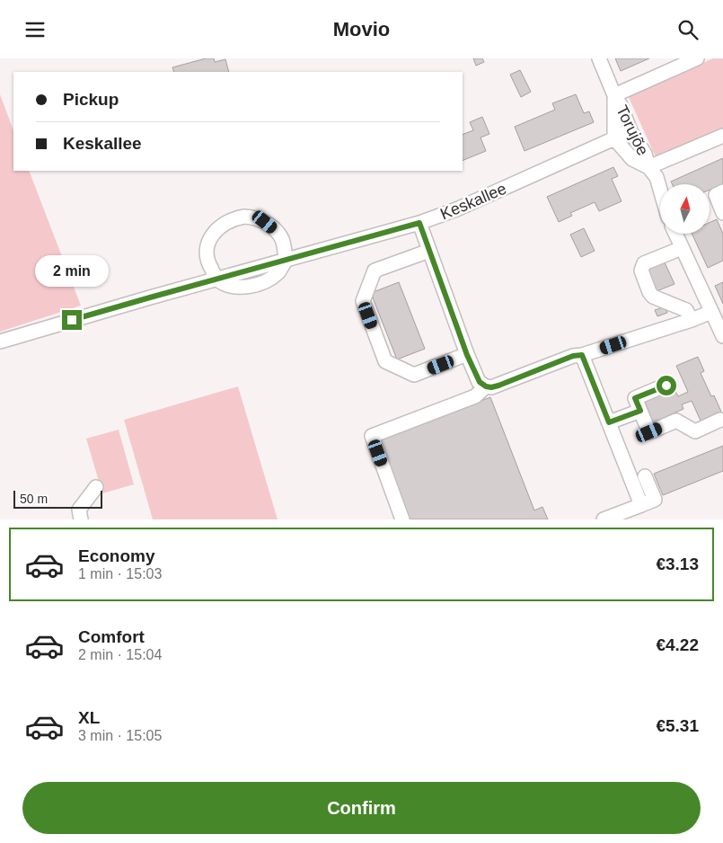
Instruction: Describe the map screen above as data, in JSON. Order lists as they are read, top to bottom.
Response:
{
  "streets": {
    "street": ["Torujõe", "Keskallee"]
  },
  "crossings": [
    ["Torujõe", "Keskallee"]
  ],
  "scale_bar": "50 m",
  "north": "top",
  "page": {
    "header": "Movio",
    "banner": ["Pickup", "Keskallee"],
    "bubble": "2 min",
    "scale": "50 m",
    "list": [
      {
        "name": "Economy",
        "note": "1 min · 15:03",
        "value": "€3.13"
      },
      {
        "name": "Comfort",
        "note": "2 min · 15:04",
        "value": "€4.22"
      },
      {
        "name": "XL",
        "note": "3 min · 15:05",
        "value": "€5.31"
      }
    ],
    "buttons": "Confirm"
  }
}
